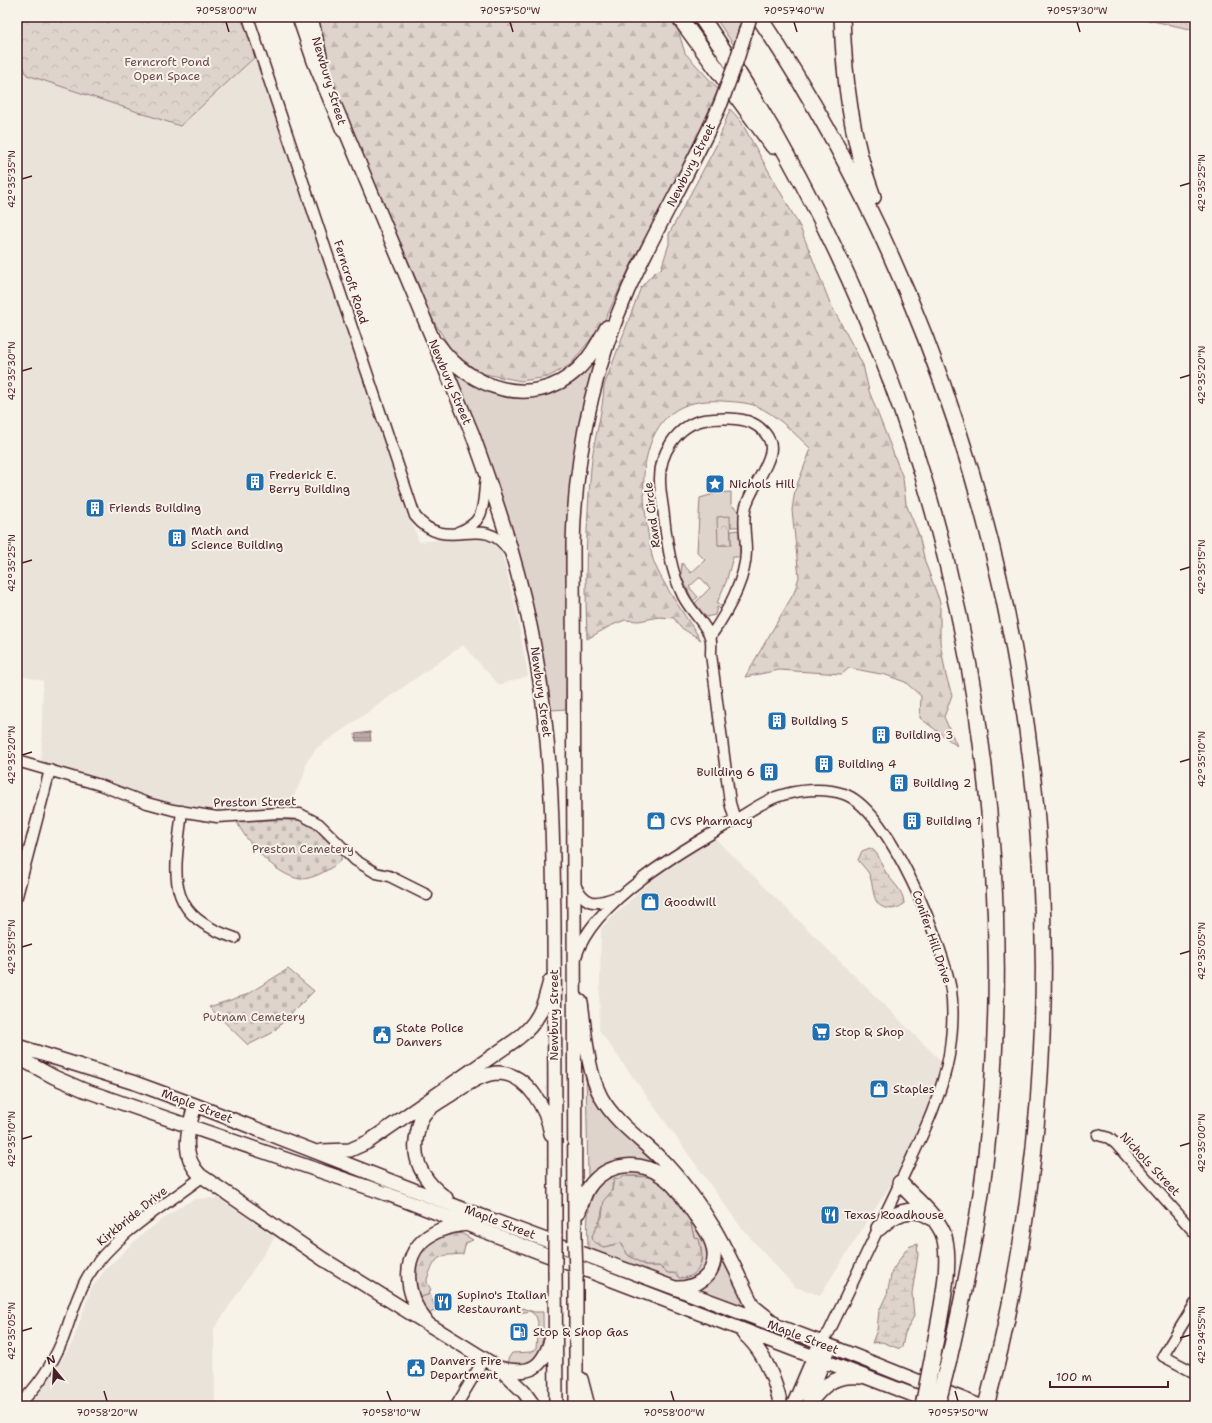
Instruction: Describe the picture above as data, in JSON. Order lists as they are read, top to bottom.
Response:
{
  "streets": {
    "main road": ["Newbury Street", "Maple Street"],
    "street": [
      "Ferncroft Road",
      "Rand Circle",
      "Preston Street",
      "Conifer Hill Drive",
      "Nichols Street",
      "Kirkbride Drive"
    ]
  },
  "crossings": [
    ["Newbury Street", "Ferncroft Road"],
    ["Newbury Street", "Conifer Hill Drive"],
    ["Rand Circle", "Conifer Hill Drive"],
    ["Conifer Hill Drive", "Maple Street"]
  ],
  "parks": ["Ferncroft Pond Open Space", "Preston Cemetery", "Putnam Cemetery"],
  "places": {
    "building": [
      "Frederick E. Berry Building",
      "Friends Building",
      "Math and Science Building",
      "Building 5",
      "Building 3",
      "Building 4",
      "Building 6",
      "Building 2",
      "Building 1"
    ],
    "place": ["Nichols Hill"],
    "shop": ["CVS Pharmacy", "Goodwill", "Staples"],
    "supermarket": ["Stop & Shop"],
    "public building": ["State Police Danvers", "Danvers Fire Department"],
    "restaurant": ["Texas Roadhouse", "Supino's Italian Restaurant"],
    "fuel station": ["Stop & Shop Gas"]
  },
  "scale_bar": "100 m",
  "north": "top",
  "coordinates": [
    "70°58'00\"W",
    "70°57'50\"W",
    "70°57'40\"W",
    "70°57'30\"W",
    "42°35'35\"N",
    "42°35'25\"N",
    "42°35'30\"N",
    "42°35'20\"N",
    "42°35'15\"N",
    "42°35'10\"N",
    "42°35'05\"N",
    "42°35'00\"N",
    "42°34'55\"N",
    "70°58'20\"W",
    "70°58'10\"W"
  ]
}
